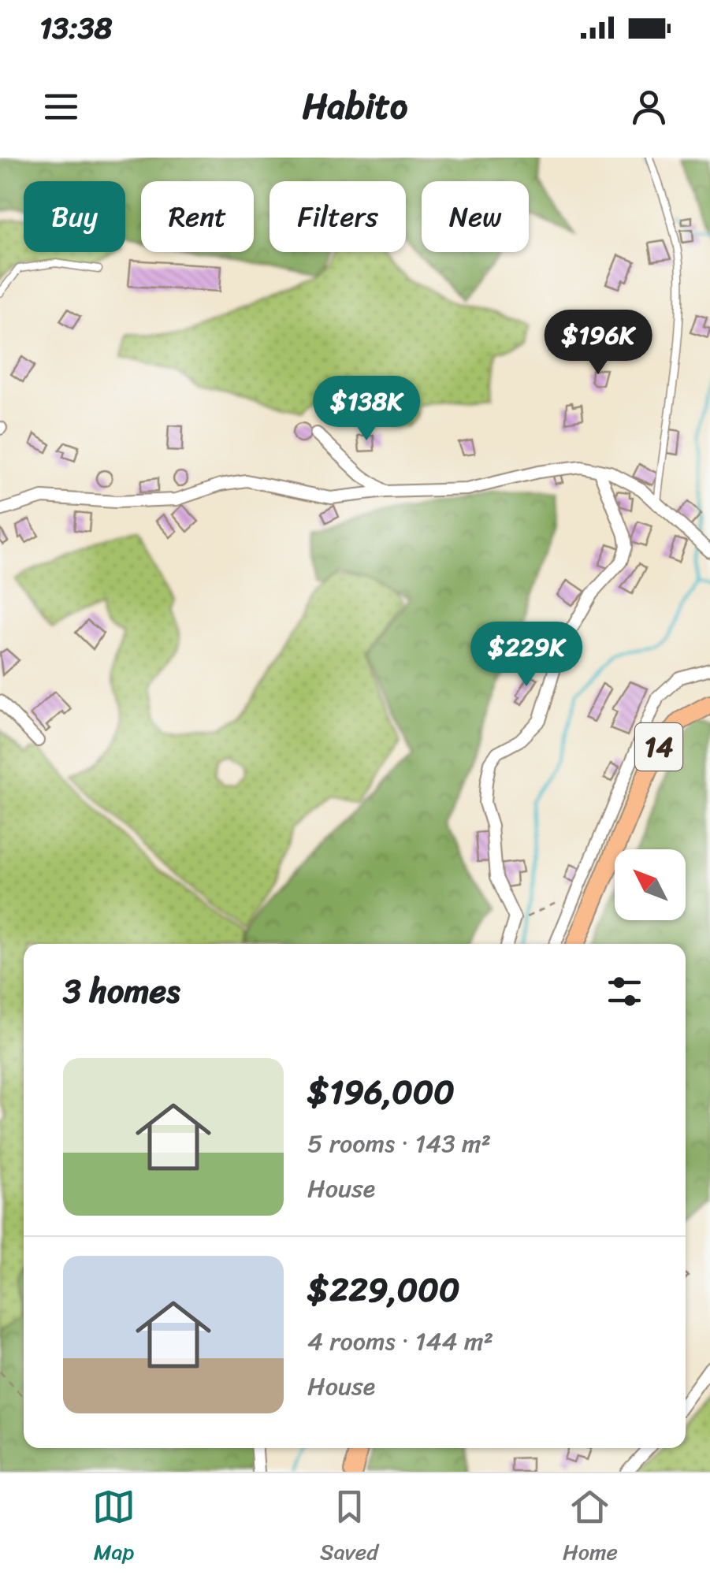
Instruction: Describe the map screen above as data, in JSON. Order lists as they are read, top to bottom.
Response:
{
  "streets": {
    "main road": ["14"]
  },
  "north": "top left",
  "page": {
    "status": "13:38",
    "header": "Habito",
    "chip": [
      "Buy",
      "Rent",
      "Filters",
      "New"
    ],
    "price": ["$196K", "$138K", "$229K"],
    "heading": "3 homes",
    "list": [
      {
        "name": "$196,000",
        "note": "5 rooms · 143 m² · House"
      },
      {
        "name": "$229,000",
        "note": "4 rooms · 144 m² · House"
      }
    ],
    "tabs": ["Map", "Saved", "Home"]
  }
}
